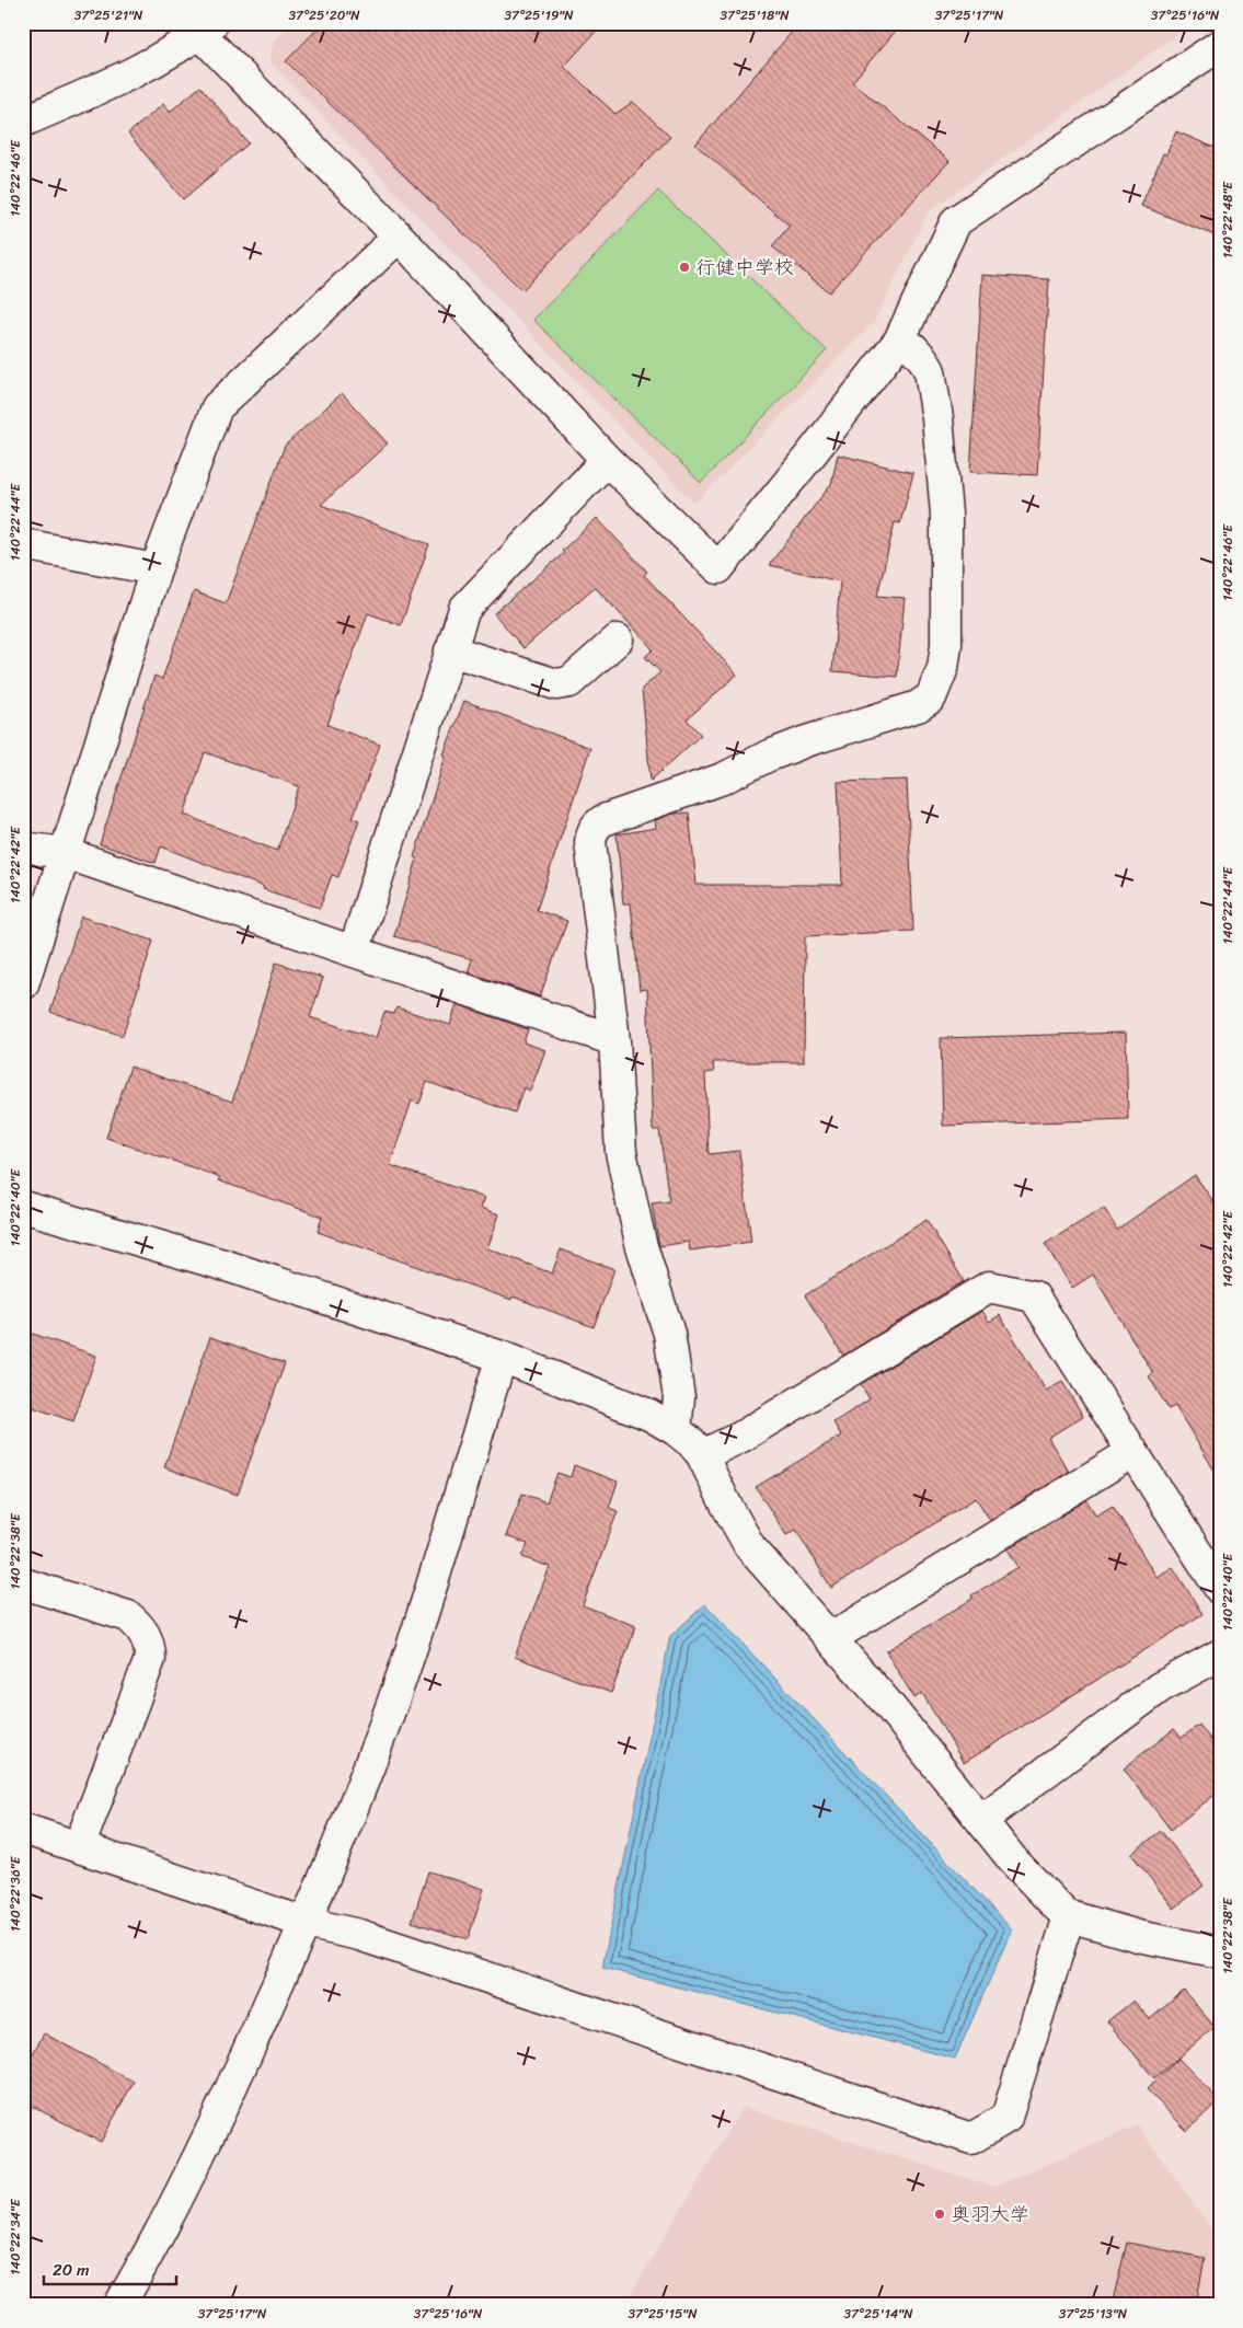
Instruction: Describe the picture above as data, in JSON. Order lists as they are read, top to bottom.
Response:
{
  "places": ["行健中学校", "奥羽大学"],
  "scale_bar": "20 m",
  "coordinates": [
    "37°25'21\"N",
    "37°25'20\"N",
    "37°25'19\"N",
    "37°25'18\"N",
    "37°25'17\"N",
    "37°25'16\"N",
    "140°22'46\"E",
    "140°22'48\"E",
    "140°22'44\"E",
    "140°22'42\"E",
    "140°22'40\"E",
    "140°22'38\"E",
    "140°22'36\"E",
    "140°22'34\"E",
    "37°25'15\"N",
    "37°25'14\"N",
    "37°25'13\"N"
  ]
}
